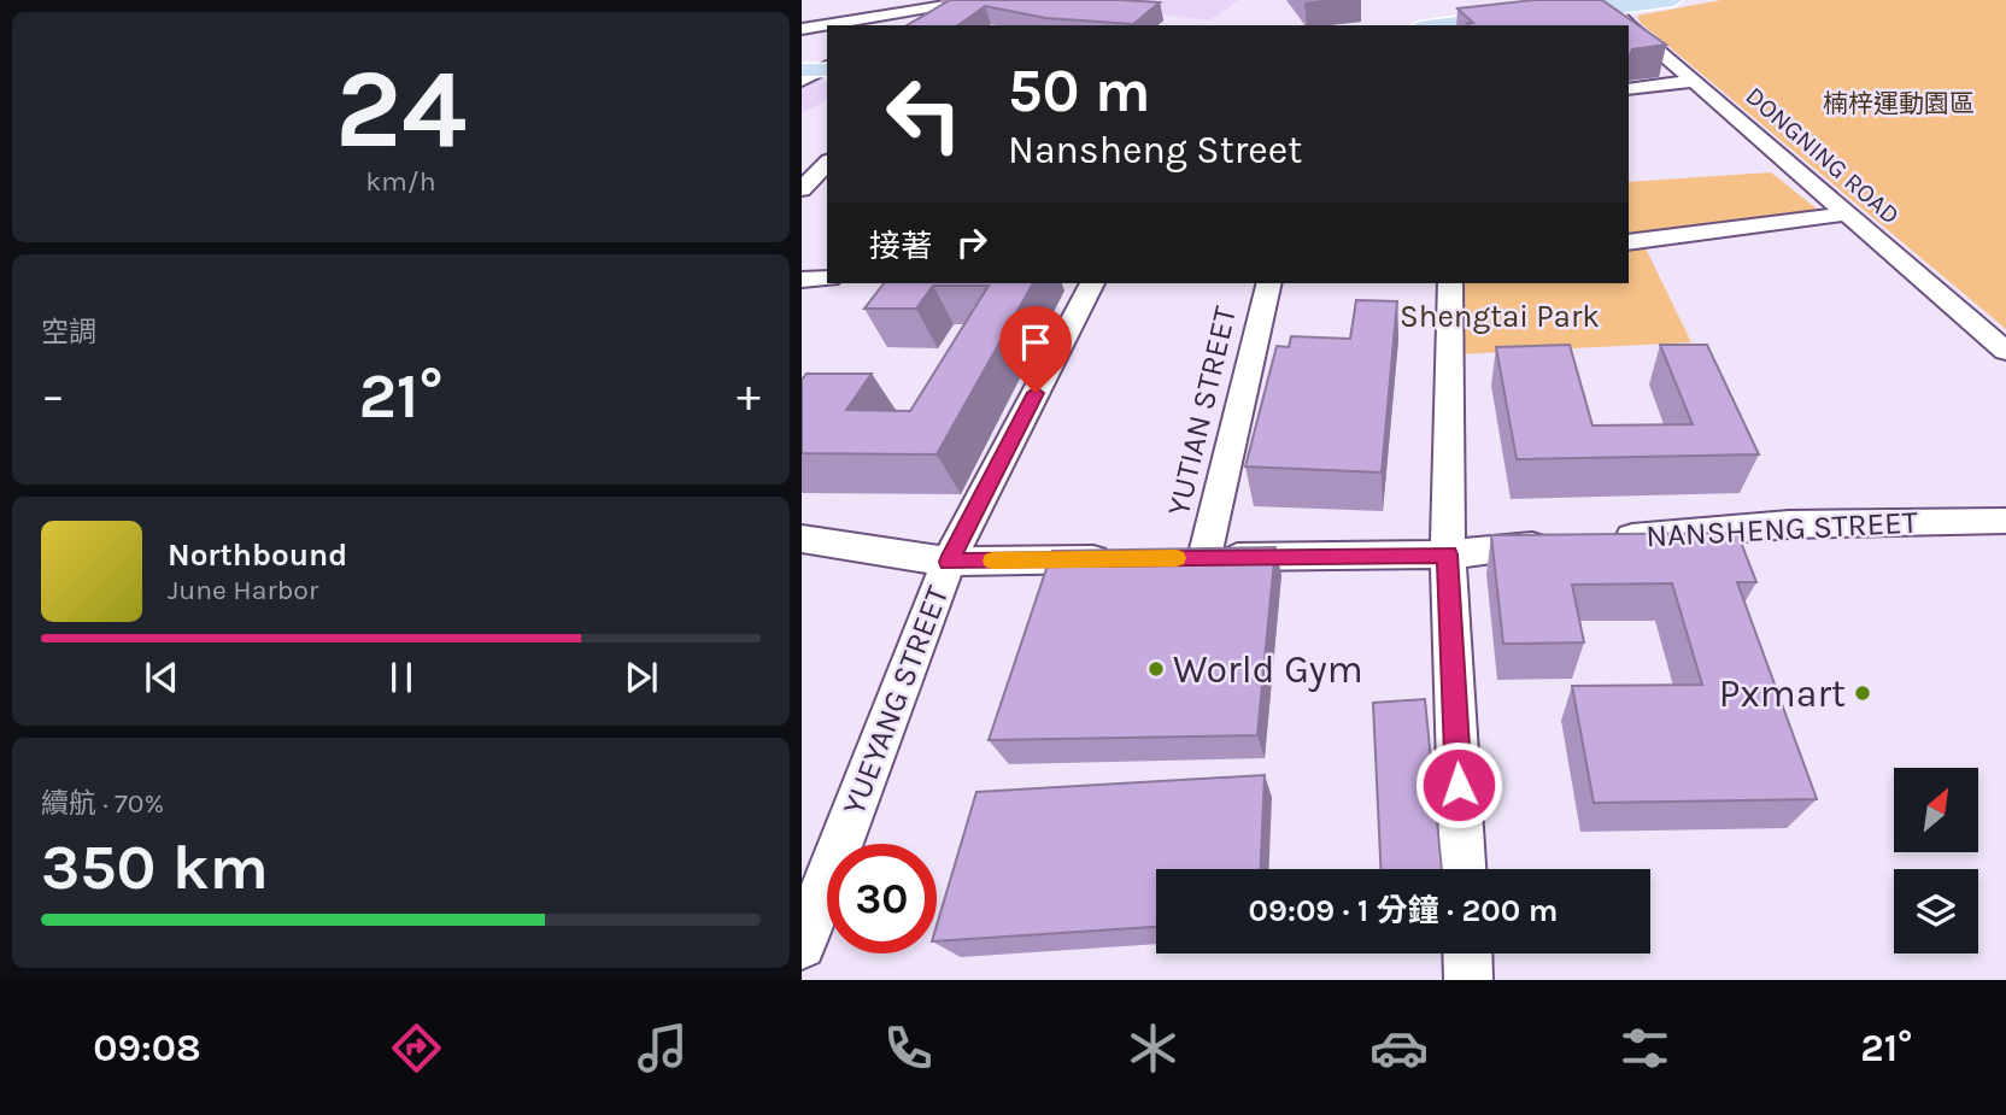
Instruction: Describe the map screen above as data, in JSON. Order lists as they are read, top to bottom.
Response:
{
  "streets": {
    "street": [
      "DONGNING ROAD",
      "YUTIAN STREET",
      "NANSHENG STREET",
      "YUEYANG STREET"
    ]
  },
  "crossings": [
    ["YUTIAN STREET", "NANSHENG STREET"]
  ],
  "parks": ["楠梓運動園區", "Shengtai Park"],
  "places": ["World Gym", "Pxmart"],
  "north": "top right",
  "page": {
    "tile": [
      ["24", "km/h"],
      "空調",
      ["續航 · 70%", "350 km"]
    ],
    "turn": ["50 m", "Nansheng Street"],
    "then": "接著",
    "heat": ["−", "21°", "+"],
    "song": ["Northbound", "June Harbor"],
    "limit": "30",
    "trip": "09:09 · 1 分鐘 · 200 m",
    "tabs": ["09:08", "21°"]
  }
}
